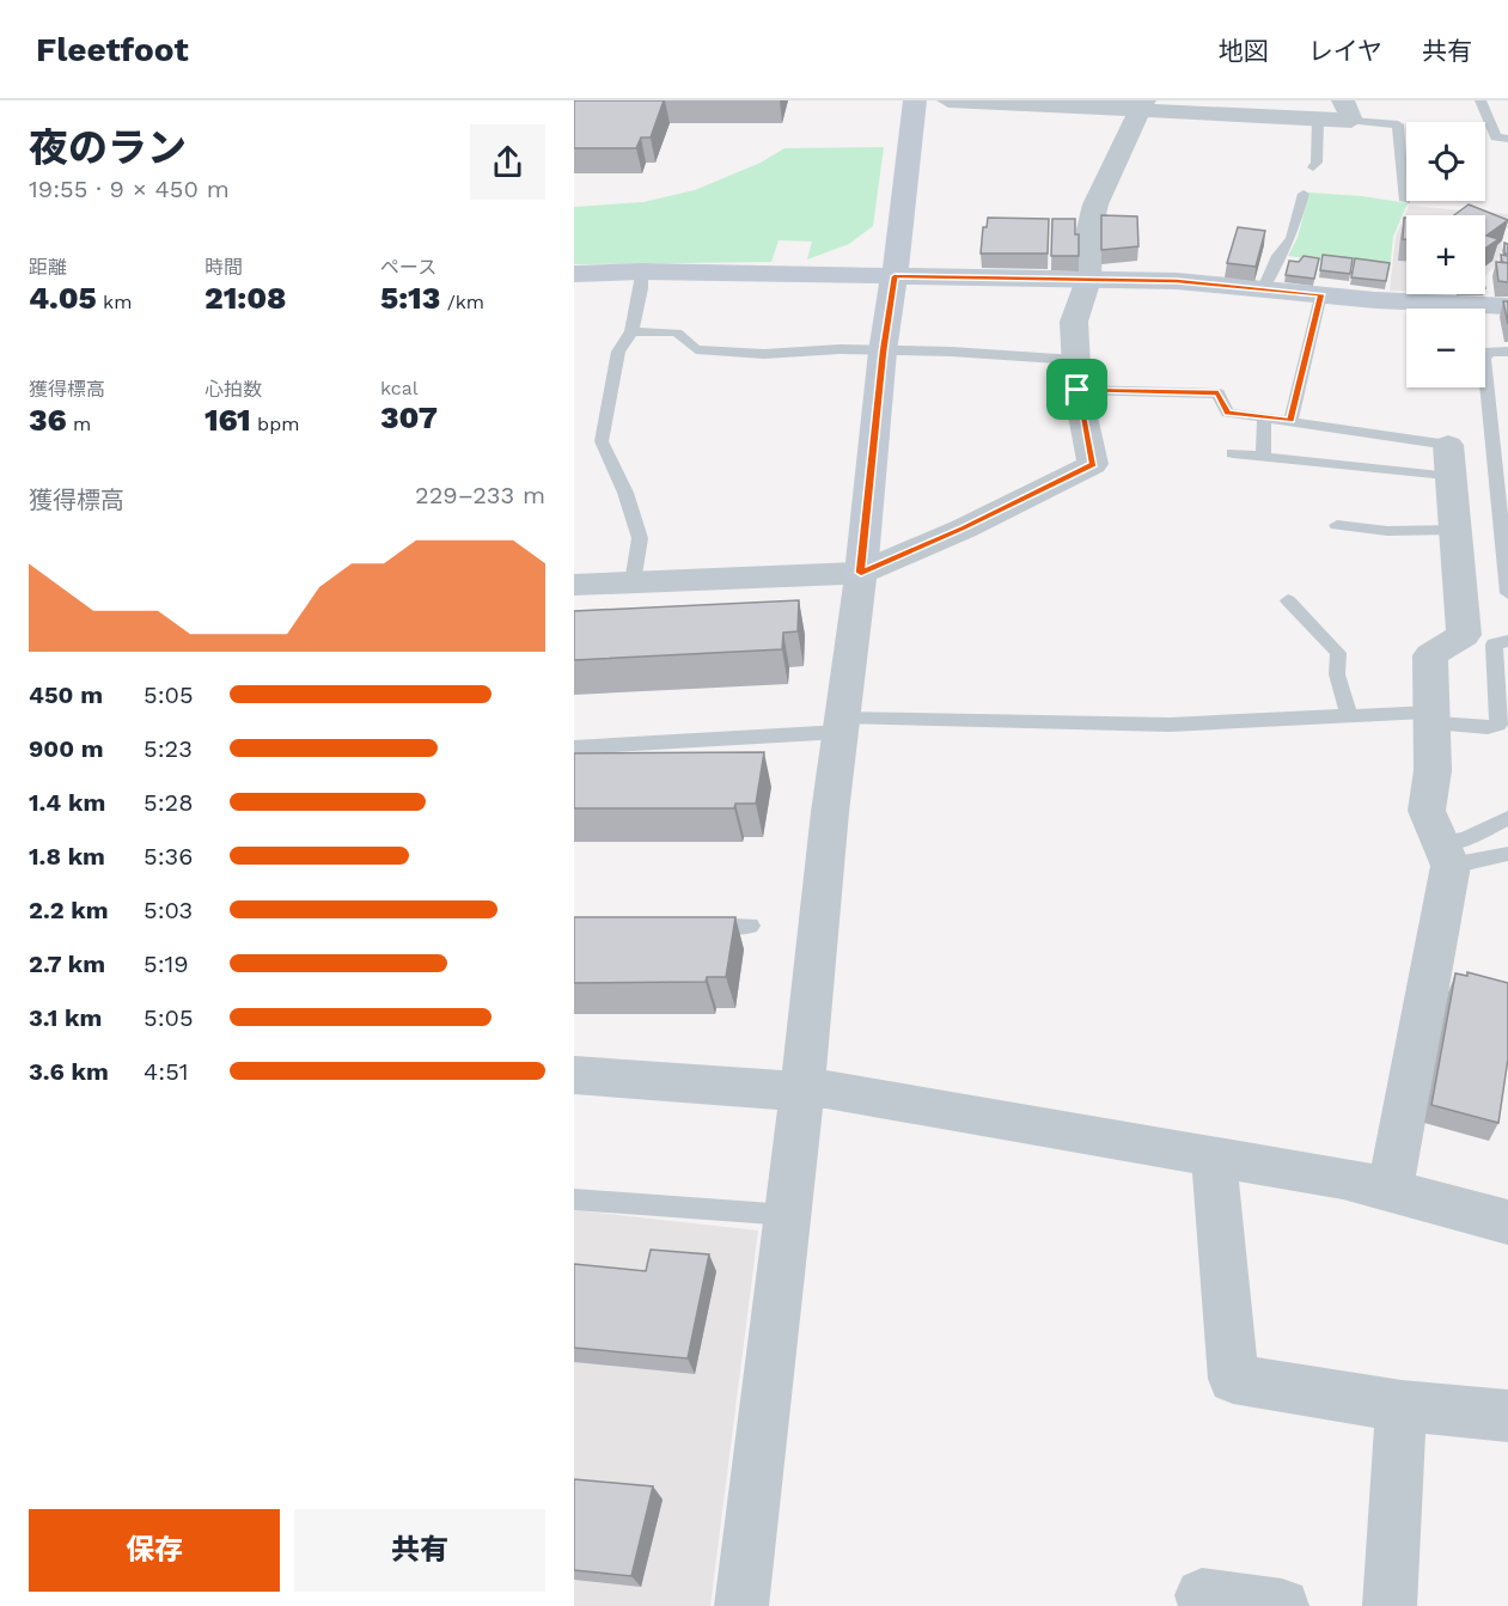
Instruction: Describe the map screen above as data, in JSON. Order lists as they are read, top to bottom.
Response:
{
  "page": {
    "header": "Fleetfoot",
    "nav": ["地図", "レイヤ", "共有"],
    "heading": ["夜のラン", "19:55 · 9 × 450 m"],
    "map_buttons": ["+", "−"],
    "stats": [
      ["距離", "4.05 km"],
      ["時間", "21:08"],
      ["ペース", "5:13 /km"],
      ["獲得標高", "36 m"],
      ["心拍数", "161 bpm"],
      ["kcal", "307"]
    ],
    "chart": ["獲得標高", "229–233 m"],
    "list": [
      {
        "name": "450 m",
        "note": "5:05"
      },
      {
        "name": "900 m",
        "note": "5:23"
      },
      {
        "name": "1.4 km",
        "note": "5:28"
      },
      {
        "name": "1.8 km",
        "note": "5:36"
      },
      {
        "name": "2.2 km",
        "note": "5:03"
      },
      {
        "name": "2.7 km",
        "note": "5:19"
      },
      {
        "name": "3.1 km",
        "note": "5:05"
      },
      {
        "name": "3.6 km",
        "note": "4:51"
      }
    ],
    "buttons": ["保存", "共有"]
  }
}
